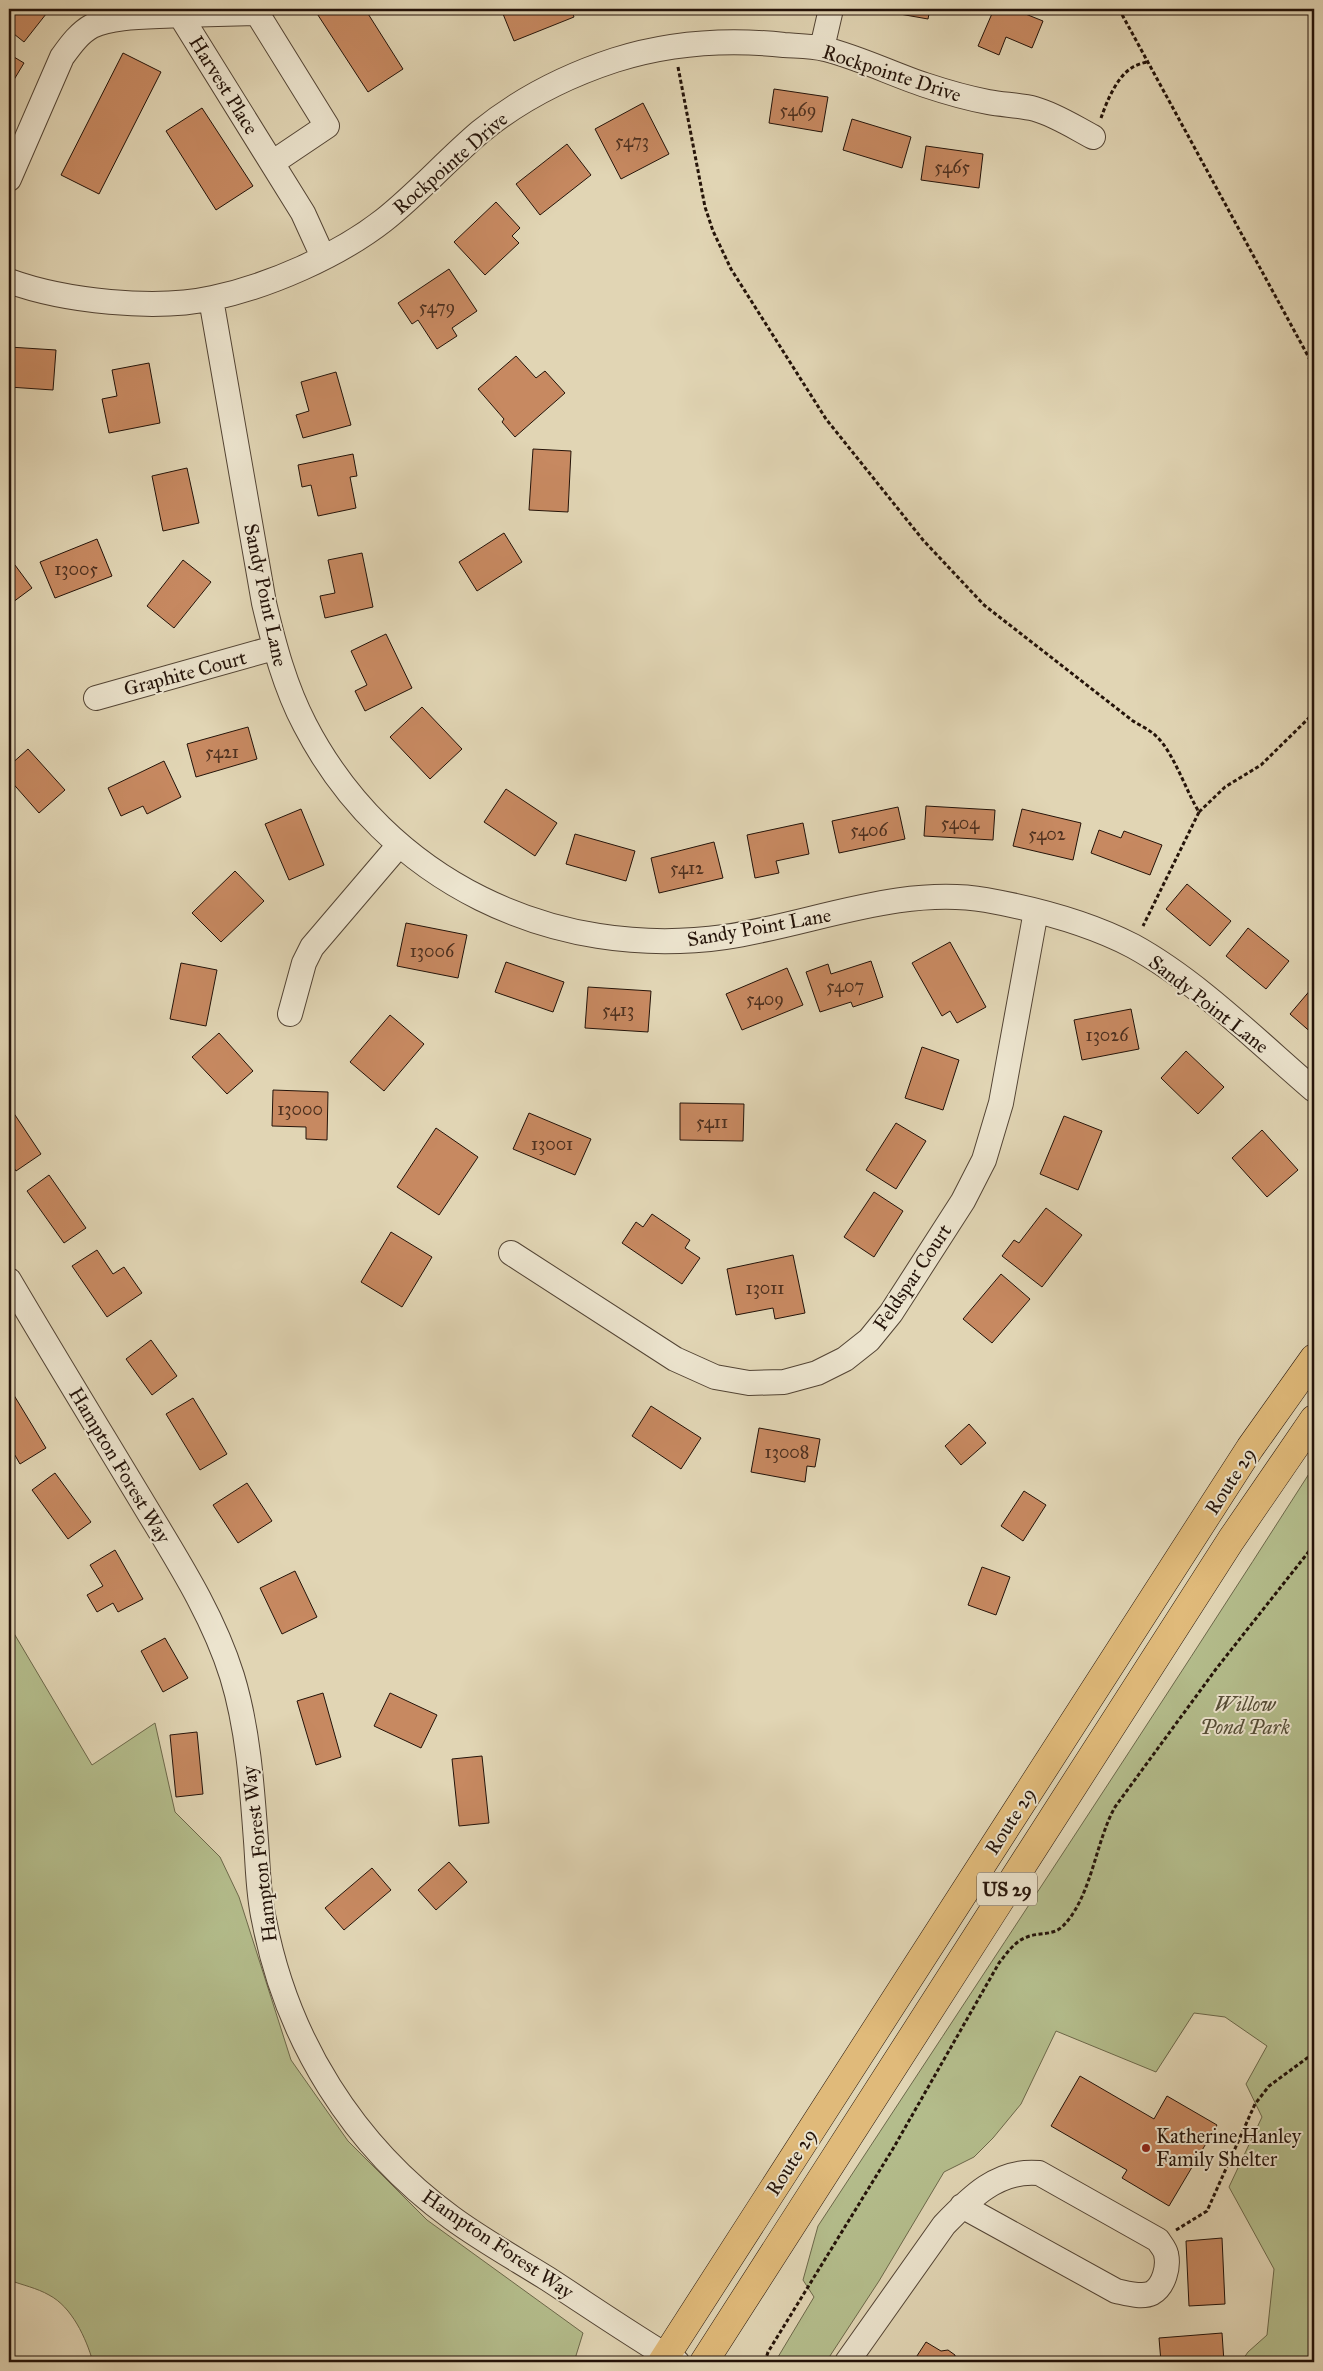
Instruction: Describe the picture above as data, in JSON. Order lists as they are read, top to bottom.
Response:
{
  "streets": {
    "main road": ["Route 29", "US 29"],
    "street": [
      "Rockpointe Drive",
      "Harvest Place",
      "Sandy Point Lane",
      "Graphite Court",
      "Feldspar Court",
      "Hampton Forest Way"
    ]
  },
  "crossings": [
    ["Rockpointe Drive", "Harvest Place"],
    ["Rockpointe Drive", "Sandy Point Lane"],
    ["Sandy Point Lane", "Graphite Court"],
    ["Sandy Point Lane", "Feldspar Court"],
    ["Hampton Forest Way", "Route 29"]
  ],
  "parks": ["Willow Pond Park"],
  "places": ["Katherine Hanley Family Shelter"],
  "house_numbers": [
    "5469",
    "5473",
    "5465",
    "5479",
    "13005",
    "5421",
    "5404",
    "5406",
    "5402",
    "5412",
    "13006",
    "5407",
    "5409",
    "5413",
    "13026",
    "13000",
    "5411",
    "13001",
    "13011",
    "13008"
  ]
}
